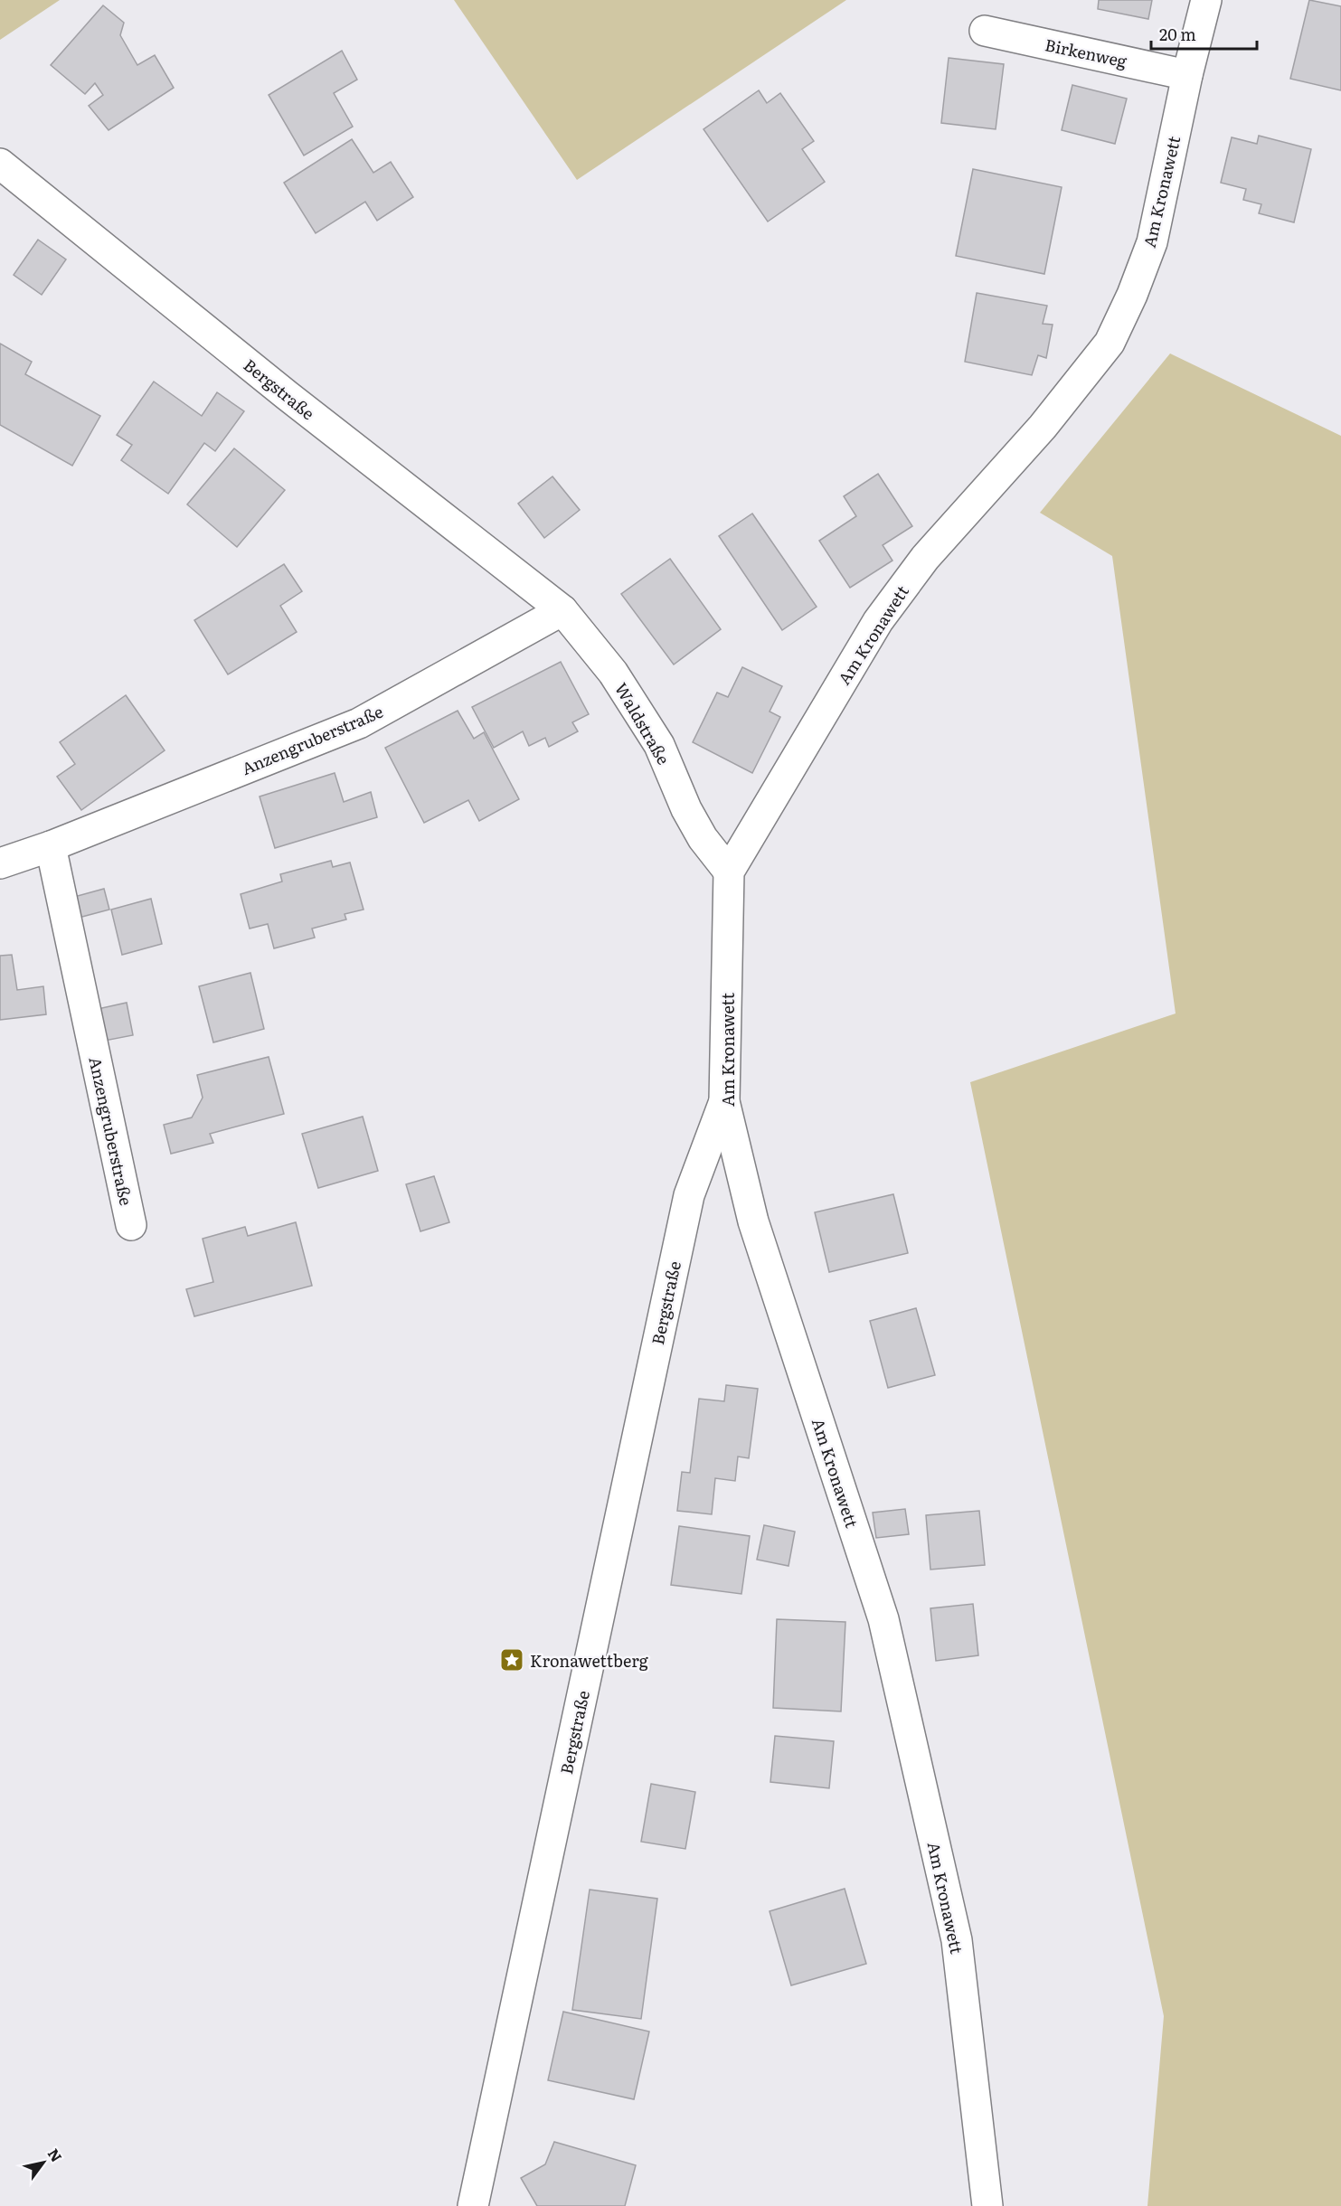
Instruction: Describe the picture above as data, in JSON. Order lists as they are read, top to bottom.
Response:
{
  "streets": {
    "street": [
      "Birkenweg",
      "Am Kronawett",
      "Bergstraße",
      "Waldstraße",
      "Anzengruberstraße"
    ]
  },
  "crossings": [
    ["Birkenweg", "Am Kronawett"],
    ["Am Kronawett", "Bergstraße"],
    ["Am Kronawett", "Waldstraße"],
    ["Bergstraße", "Waldstraße"],
    ["Bergstraße", "Anzengruberstraße"],
    ["Waldstraße", "Anzengruberstraße"]
  ],
  "places": {
    "place": ["Kronawettberg"]
  },
  "scale_bar": "20 m",
  "north": "top right"
}
